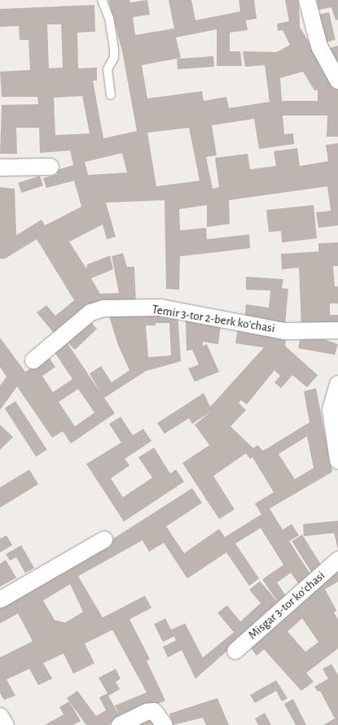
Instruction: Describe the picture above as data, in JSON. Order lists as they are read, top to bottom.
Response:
{
  "streets": {
    "street": ["Temir 3-tor 2-berk koʻchasi", "Misgar 3-tor koʻchasi"]
  }
}
